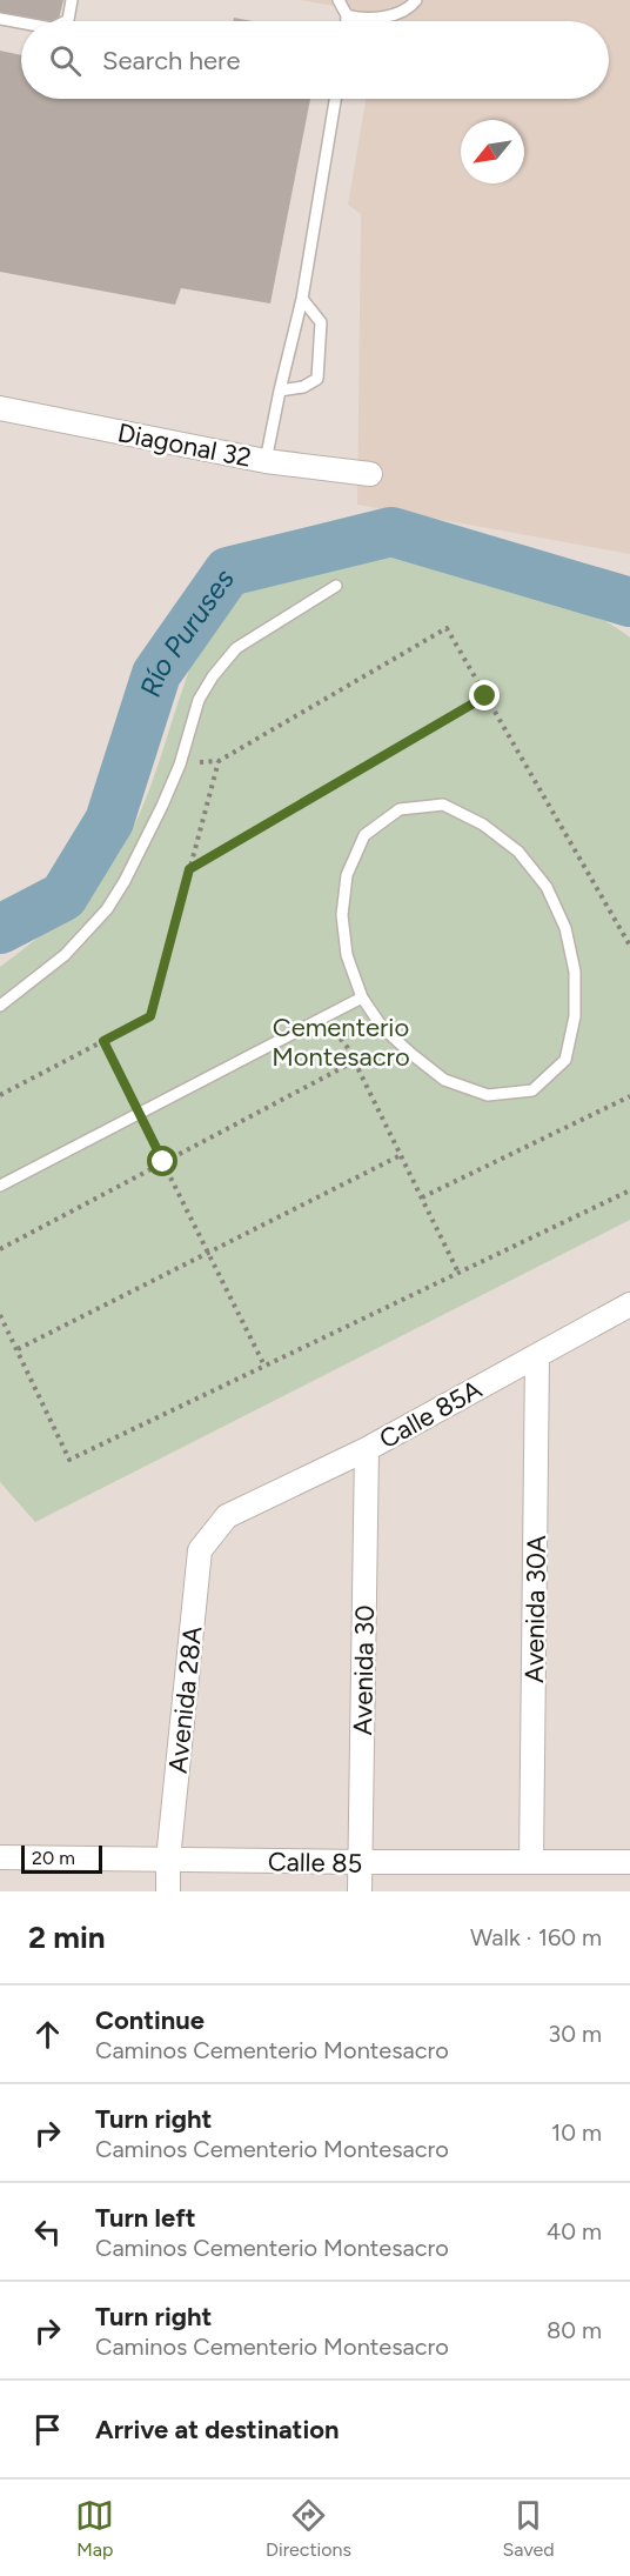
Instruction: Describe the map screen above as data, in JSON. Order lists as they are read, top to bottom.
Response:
{
  "streets": {
    "street": [
      "Diagonal 32",
      "Calle 85A",
      "Avenida 30A",
      "Avenida 30",
      "Avenida 28A",
      "Calle 85"
    ]
  },
  "crossings": [
    ["Calle 85A", "Avenida 30A"],
    ["Calle 85A", "Avenida 30"],
    ["Calle 85A", "Avenida 28A"],
    ["Avenida 30A", "Calle 85"],
    ["Avenida 30", "Calle 85"],
    ["Avenida 28A", "Calle 85"]
  ],
  "water": ["Río Puruses"],
  "parks": ["Cementerio Montesacro"],
  "scale_bar": "20 m",
  "north": "bottom left",
  "page": {
    "search": "Search here",
    "scale": "20 m",
    "heading": ["2 min", "Walk · 160 m"],
    "list": [
      ["Continue", "Caminos Cementerio Montesacro", "30 m"],
      ["Turn right", "Caminos Cementerio Montesacro", "10 m"],
      ["Turn left", "Caminos Cementerio Montesacro", "40 m"],
      ["Turn right", "Caminos Cementerio Montesacro", "80 m"],
      "Arrive at destination"
    ],
    "nav": ["Map", "Directions", "Saved"]
  }
}
